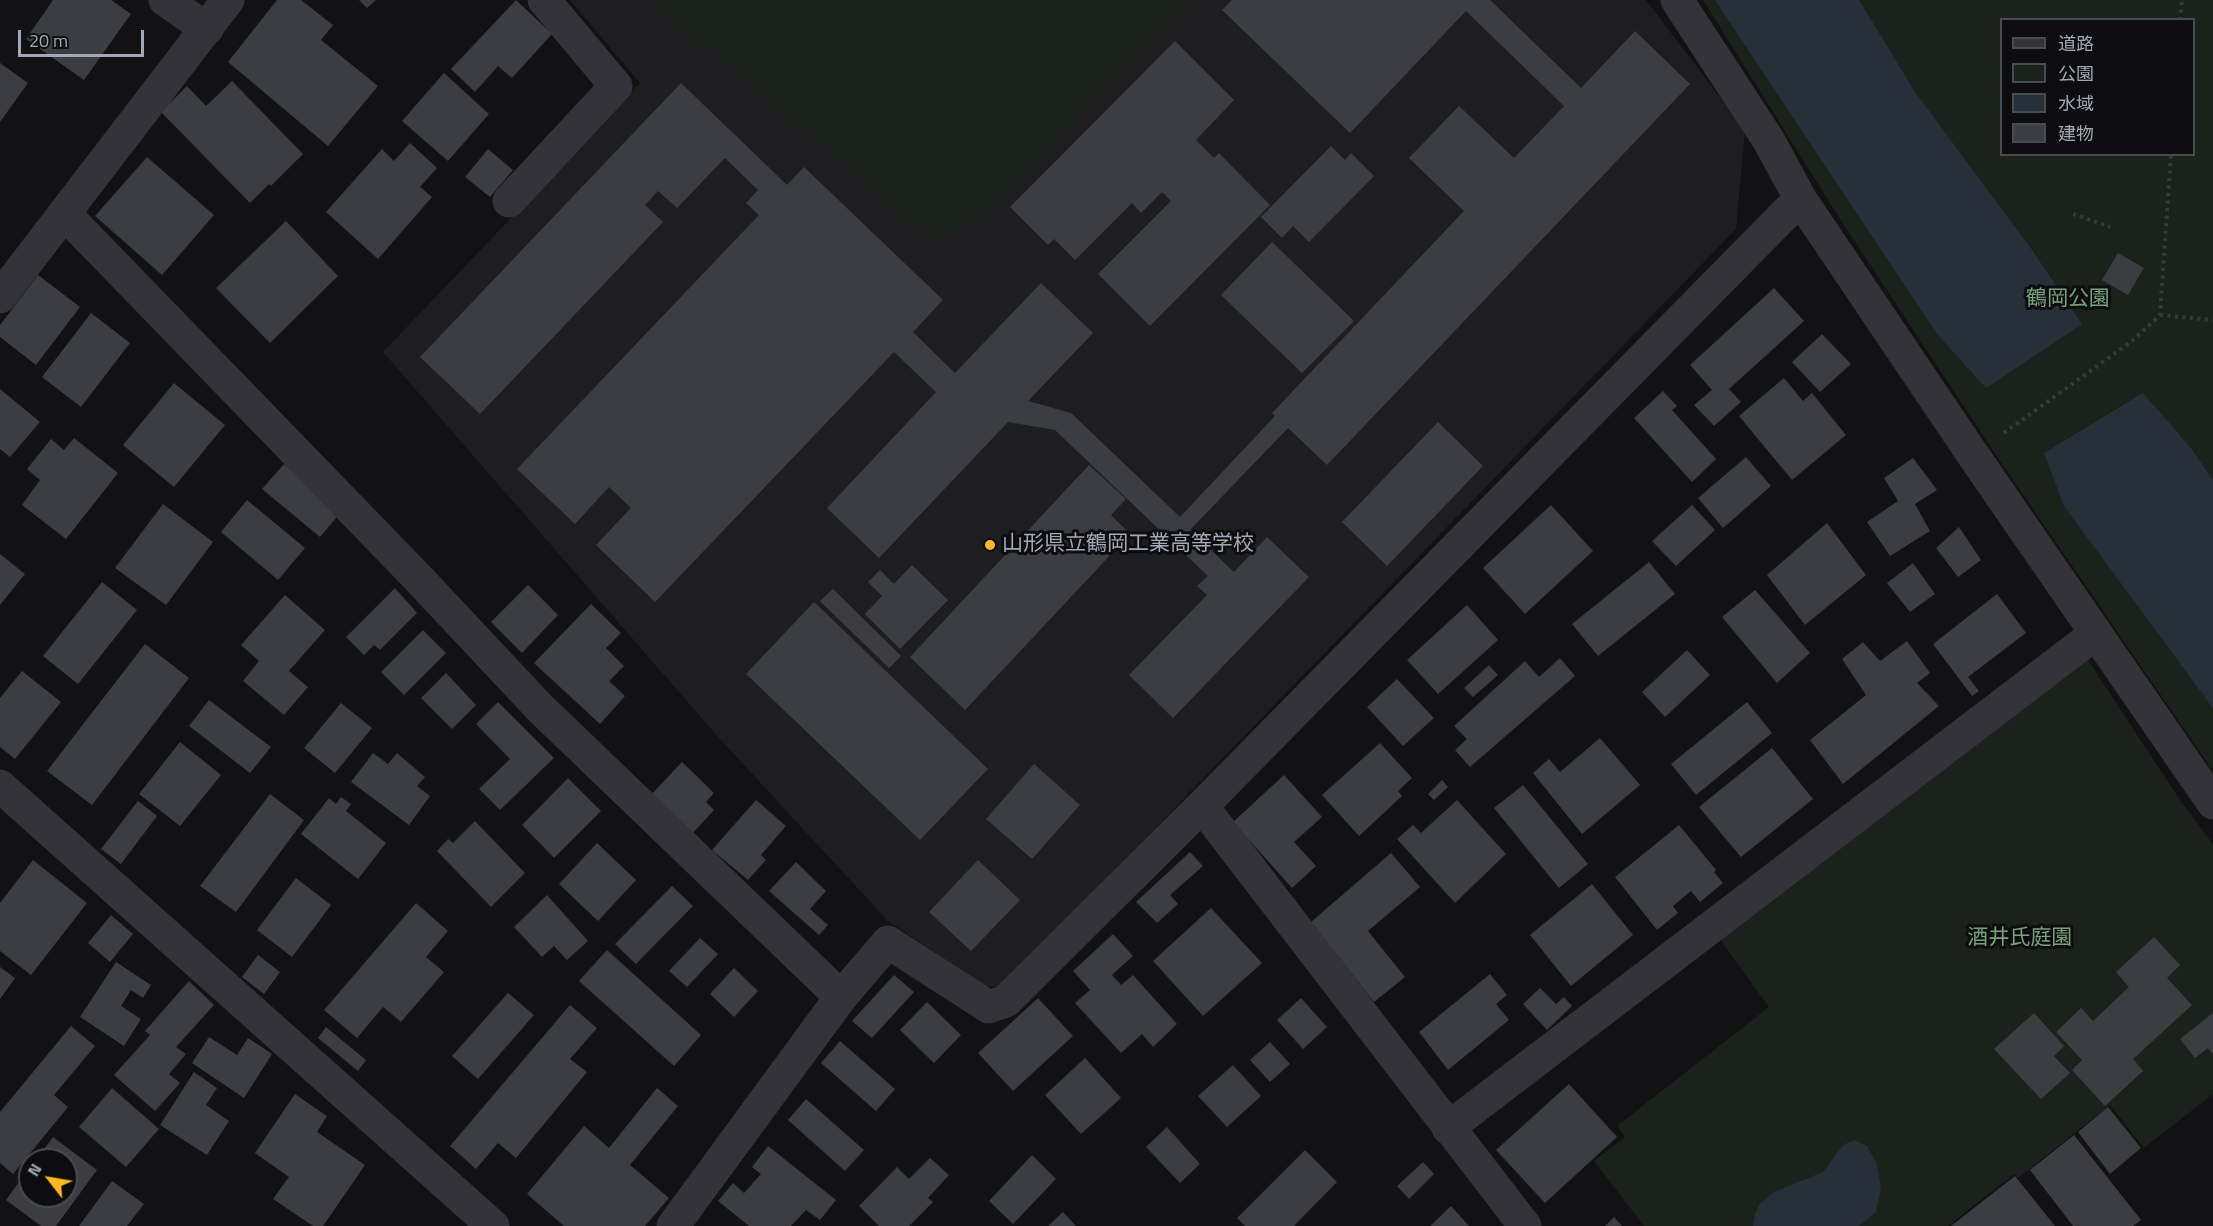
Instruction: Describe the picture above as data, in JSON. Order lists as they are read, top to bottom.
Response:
{
  "parks": ["鶴岡公園", "酒井氏庭園"],
  "places": ["山形県立鶴岡工業高等学校"],
  "legend": [
    "道路",
    "公園",
    "水域",
    "建物"
  ],
  "scale_bar": "20 m",
  "north": "top left"
}
